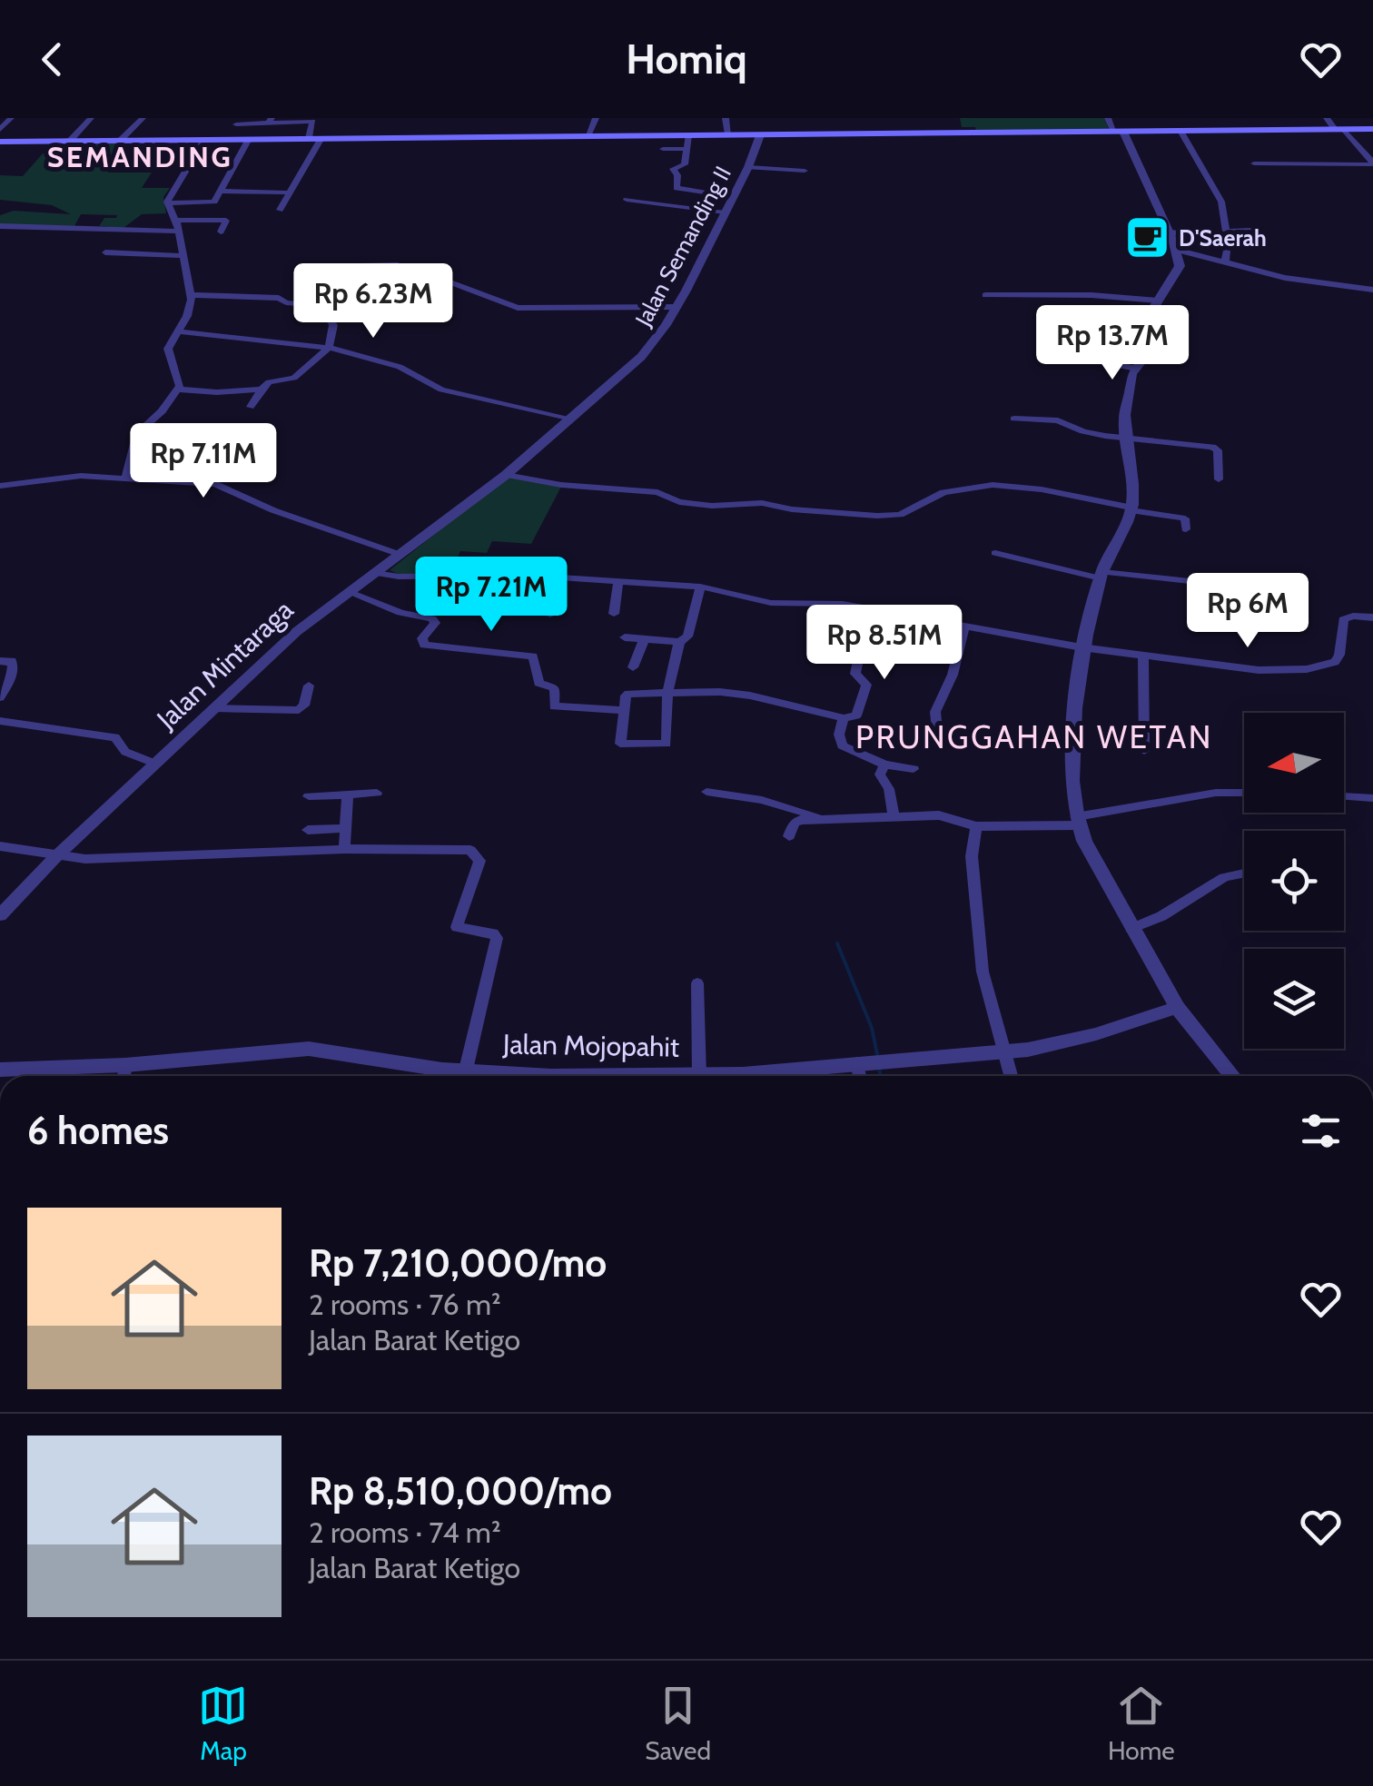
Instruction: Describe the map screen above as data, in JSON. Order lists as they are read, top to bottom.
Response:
{
  "streets": {
    "street": ["Jalan Semanding II", "Jalan Mintaraga", "Jalan Mojopahit"]
  },
  "crossings": [
    ["Jalan Semanding II", "Jalan Mintaraga"]
  ],
  "districts": ["SEMANDING", "PRUNGGAHAN WETAN"],
  "places": {
    "cafe": ["D'Saerah"]
  },
  "north": "left",
  "page": {
    "header": "Homiq",
    "price": [
      "Rp 6.23M",
      "Rp 13.7M",
      "Rp 7.11M",
      "Rp 7.21M",
      "Rp 6M",
      "Rp 8.51M"
    ],
    "heading": "6 homes",
    "list": [
      {
        "name": "Rp 7,210,000/mo",
        "note": "2 rooms · 76 m² · Jalan Barat Ketigo"
      },
      {
        "name": "Rp 8,510,000/mo",
        "note": "2 rooms · 74 m² · Jalan Barat Ketigo"
      }
    ],
    "tabs": ["Map", "Saved", "Home"]
  }
}
